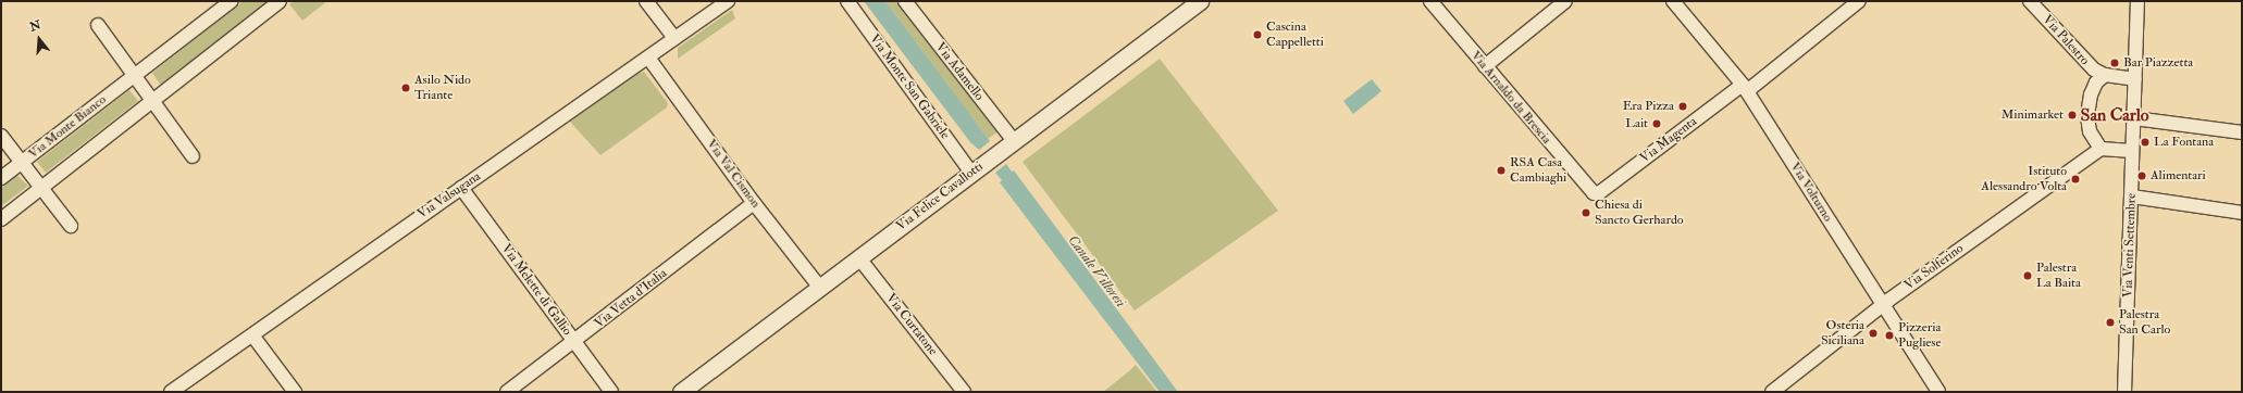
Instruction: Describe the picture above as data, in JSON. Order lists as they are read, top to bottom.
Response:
{
  "streets": {
    "street": [
      "Via Palestro",
      "Via Adamello",
      "Via Monte San Gabriele",
      "Via Arnaldo da Brescia",
      "Via Monte Bianco",
      "Via Magenta",
      "Via Val Cismon",
      "Via Volturno",
      "Via Valsugana",
      "Via Felice Cavallotti",
      "Via Venti Settembre",
      "Via Solferino",
      "Via Melette di Gallio",
      "Via Vetta d'Italia",
      "Via Curtatone"
    ]
  },
  "crossings": [
    ["Via Adamello", "Via Felice Cavallotti"],
    ["Via Monte San Gabriele", "Via Felice Cavallotti"],
    ["Via Arnaldo da Brescia", "Via Magenta"],
    ["Via Magenta", "Via Volturno"],
    ["Via Val Cismon", "Via Valsugana"],
    ["Via Val Cismon", "Via Felice Cavallotti"],
    ["Via Val Cismon", "Via Vetta d'Italia"],
    ["Via Volturno", "Via Solferino"],
    ["Via Valsugana", "Via Melette di Gallio"],
    ["Via Felice Cavallotti", "Via Curtatone"],
    ["Via Melette di Gallio", "Via Vetta d'Italia"]
  ],
  "districts": ["San Carlo"],
  "water": ["Canale Villoresi"],
  "places": [
    "Cascina Cappelletti",
    "Bar Piazzetta",
    "Asilo Nido Triante",
    "Era Pizza",
    "Minimarket",
    "Lait",
    "La Fontana",
    "RSA Casa Cambiaghi",
    "Alimentari",
    "Istituto Alessandro Volta",
    "Chiesa di Sancto Gerhardo",
    "Palestra La Baita",
    "Palestra San Carlo",
    "Osteria Siciliana",
    "Pizzeria Pugliese"
  ],
  "north": "top"
}
